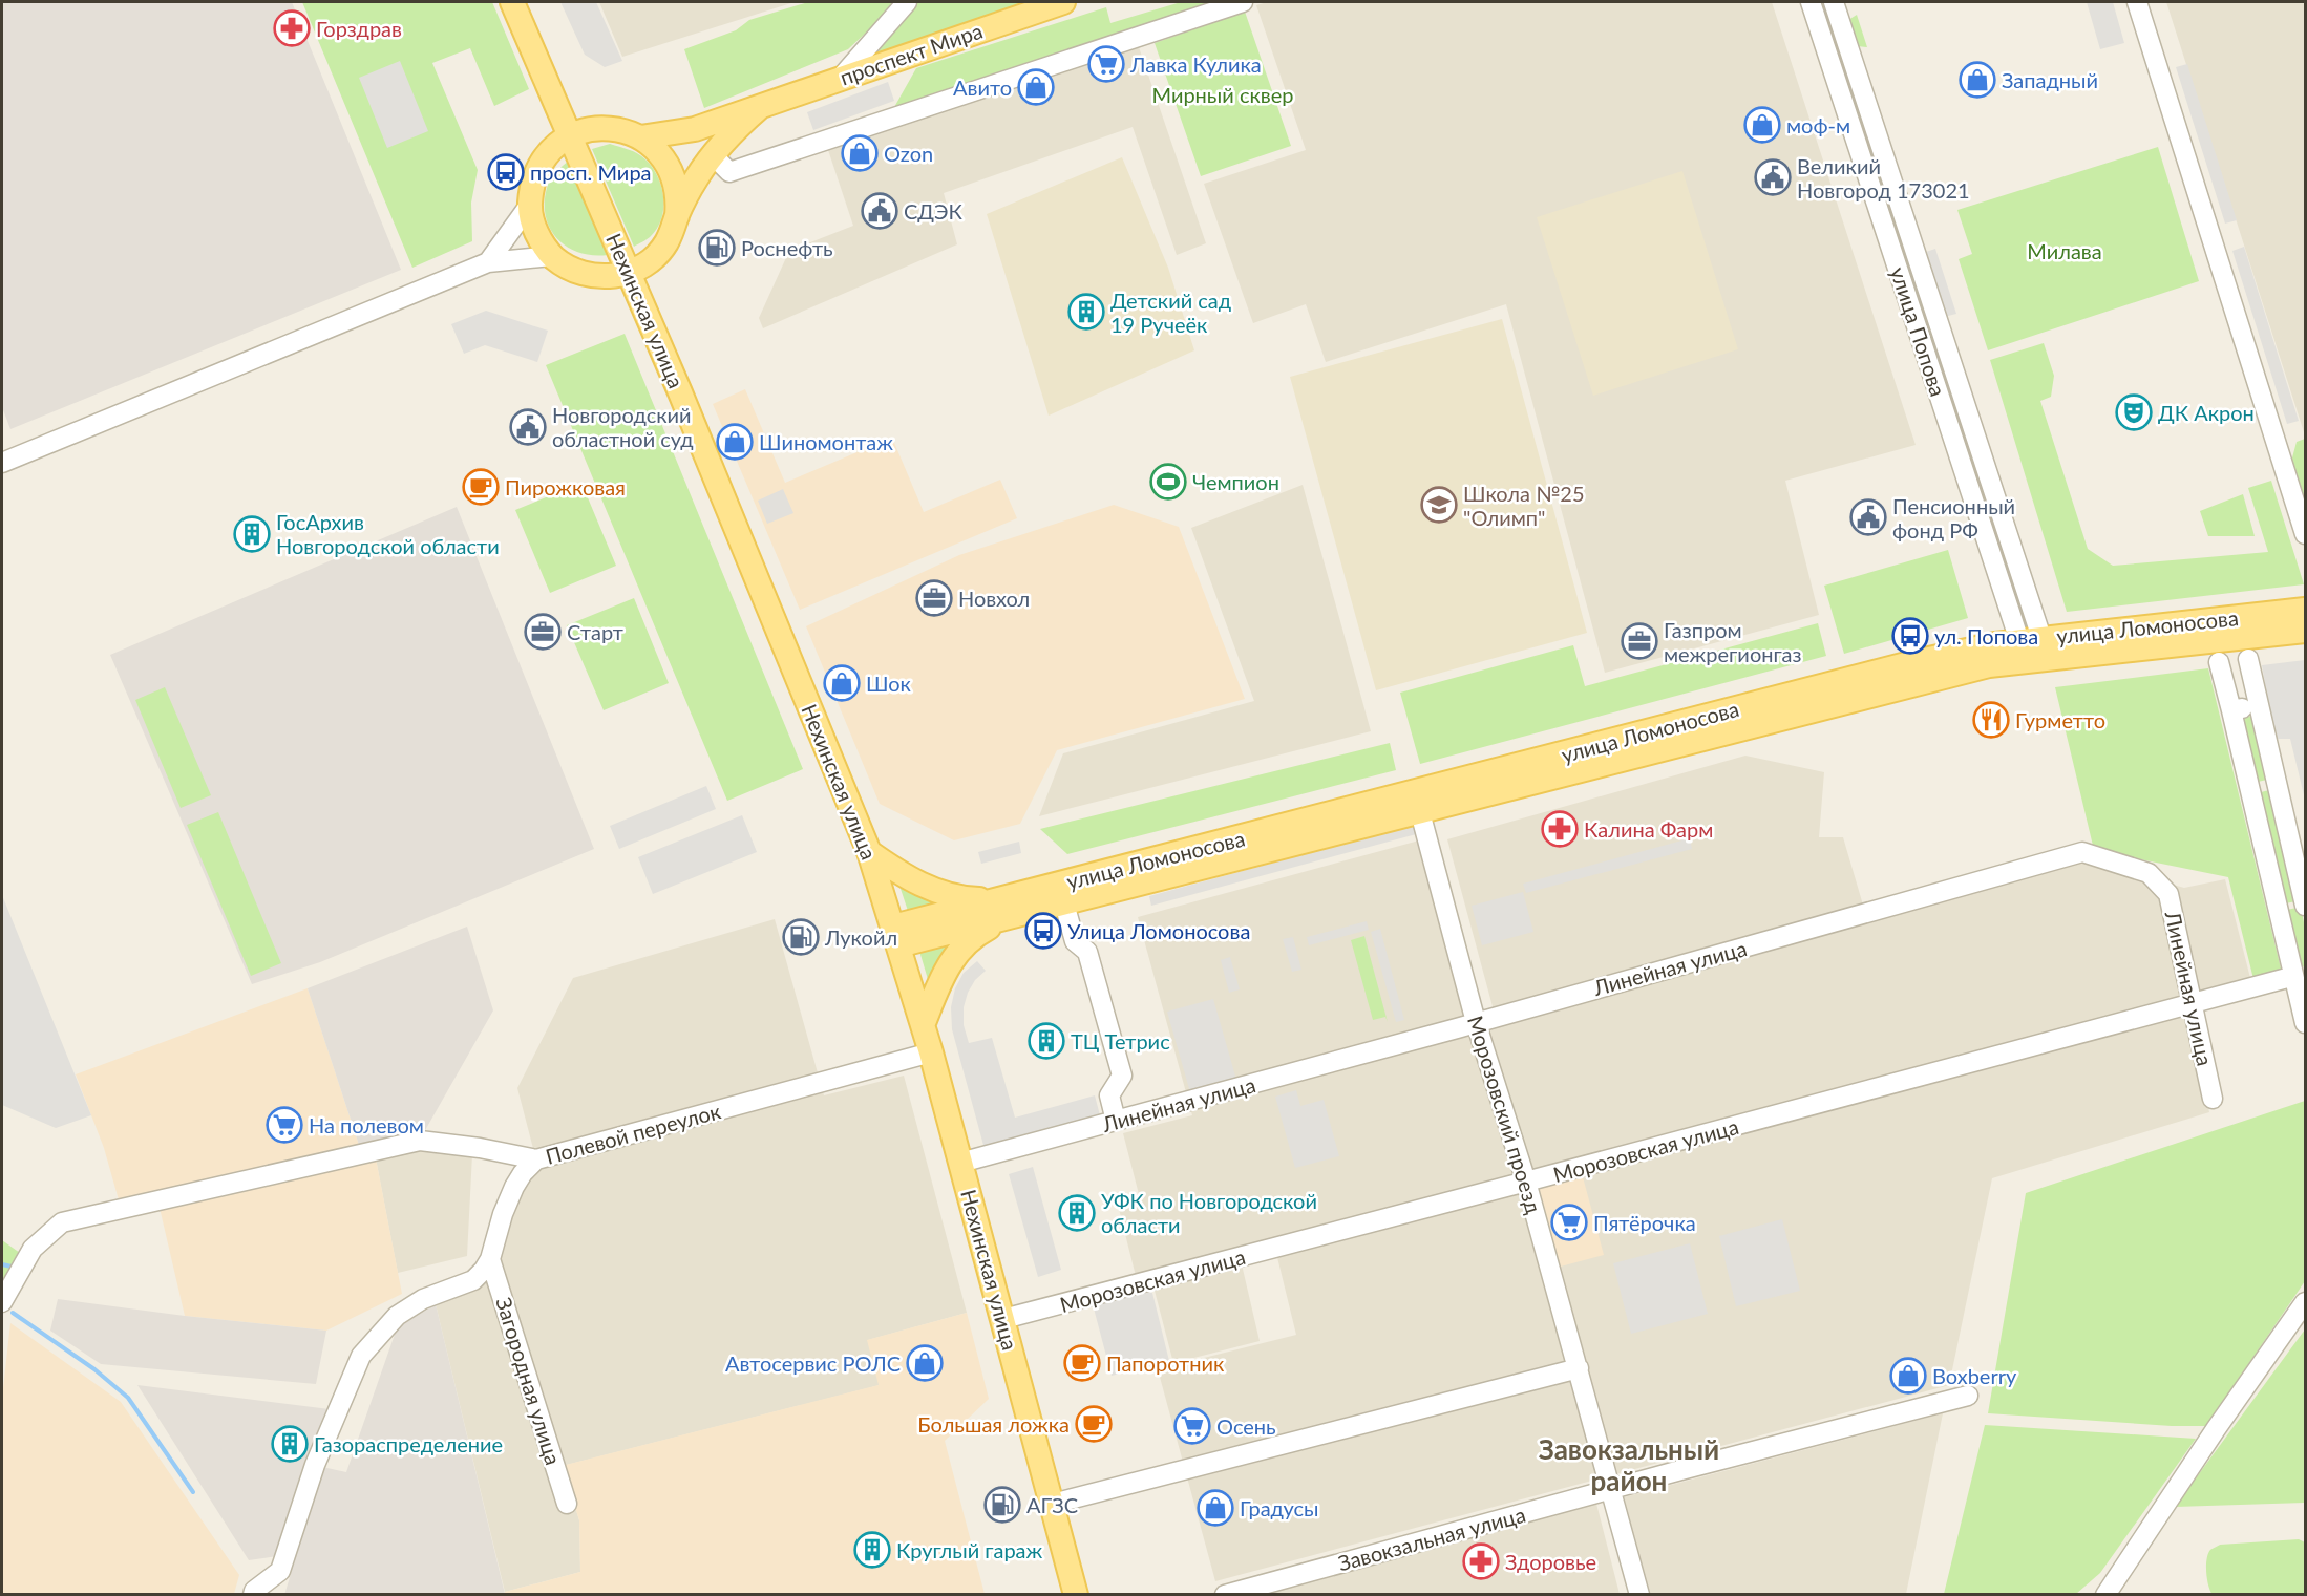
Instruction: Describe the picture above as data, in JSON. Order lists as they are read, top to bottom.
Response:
{
  "streets": {
    "main road": ["проспект Мира", "Нехинская улица", "улица Ломоносова"],
    "street": [
      "улица Попова",
      "Линейная улица",
      "Морозовский проезд",
      "Полевой переулок",
      "Морозовская улица",
      "Загородная улица",
      "Завокзальная улица"
    ]
  },
  "crossings": [
    ["проспект Мира", "Нехинская улица"],
    ["Нехинская улица", "улица Ломоносова"],
    ["Нехинская улица", "Линейная улица"],
    ["Нехинская улица", "Полевой переулок"],
    ["Нехинская улица", "Морозовская улица"],
    ["улица Попова", "улица Ломоносова"],
    ["улица Ломоносова", "Морозовский проезд"],
    ["Линейная улица", "Морозовский проезд"],
    ["Линейная улица", "Морозовская улица"],
    ["Морозовский проезд", "Морозовская улица"],
    ["Морозовский проезд", "Завокзальная улица"]
  ],
  "districts": ["Завокзальный район"],
  "parks": ["Мирный сквер", "Милава"],
  "places": {
    "pharmacy": ["Горздрав", "Калина Фарм", "Здоровье"],
    "supermarket": [
      "Лавка Кулика",
      "На полевом",
      "Пятёрочка",
      "Осень"
    ],
    "shop": [
      "Западный",
      "Авито",
      "моф-м",
      "Ozon",
      "Шиномонтаж",
      "Шок",
      "Автосервис РОЛС",
      "Boxberry",
      "Градусы"
    ],
    "bus stop": ["просп. Мира", "ул. Попова", "Улица Ломоносова"],
    "public building": [
      "Великий Новгород 173021",
      "СДЭК",
      "Новгородский областной суд",
      "Пенсионный фонд РФ"
    ],
    "fuel station": ["Роснефть", "Лукойл", "АГЗС"],
    "building": [
      "Детский сад 19 Ручеёк",
      "ГосАрхив Новгородской области",
      "ТЦ Тетрис",
      "УФК по Новгородской области",
      "Газораспределение",
      "Круглый гараж"
    ],
    "theatre": ["ДК Акрон"],
    "sports": ["Чемпион"],
    "cafe": ["Пирожковая", "Папоротник", "Большая ложка"],
    "school or university": ["Школа №25 \"Олимп\""],
    "office": ["Новхол", "Старт", "Газпром межрегионгаз"],
    "restaurant": ["Гурметто"]
  }
}
